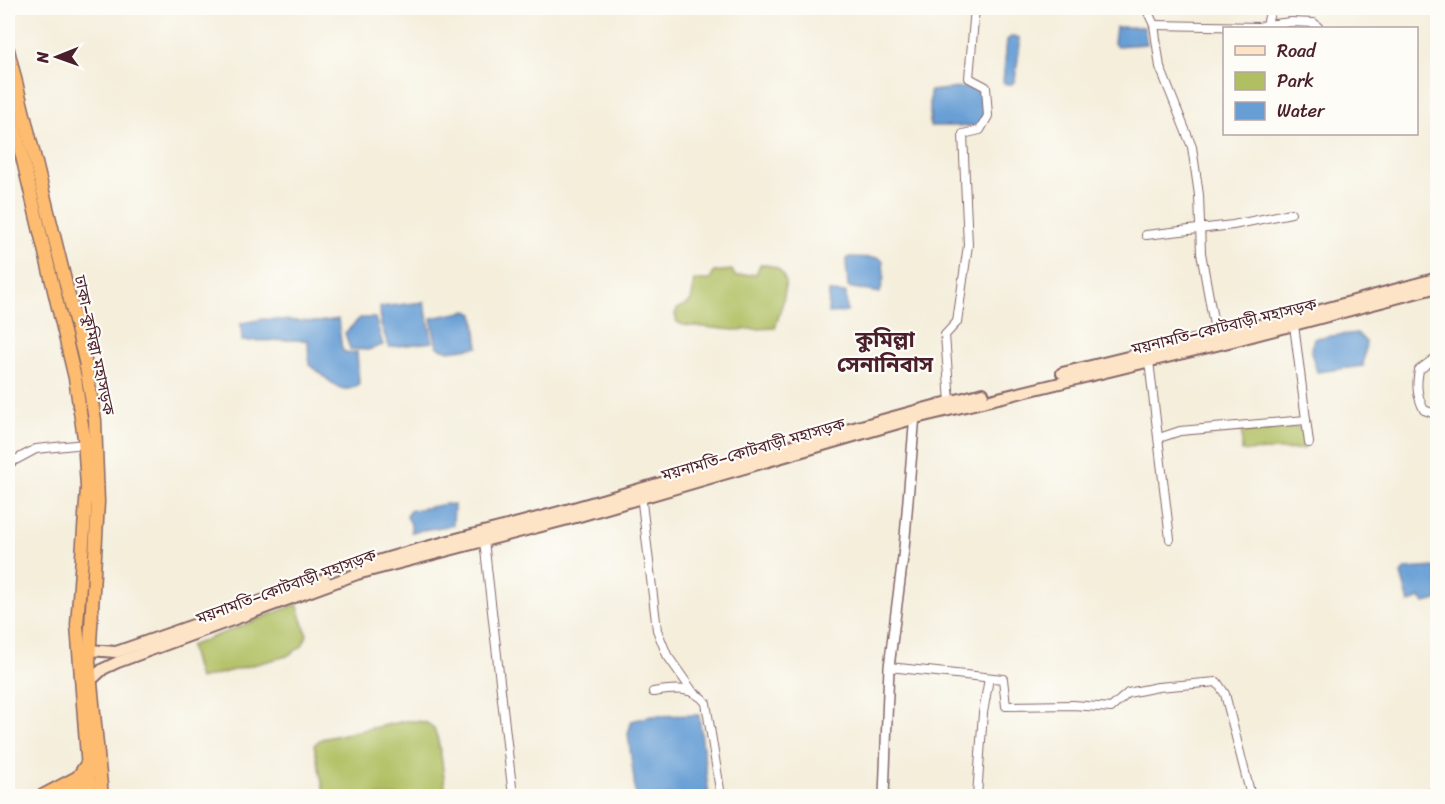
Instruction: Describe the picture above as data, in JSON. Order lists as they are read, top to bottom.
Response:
{
  "streets": {
    "highway": ["ঢাকা–কুমিল্লা মহাসড়ক"],
    "main road": ["ময়নামতি–কোটবাড়ী মহাসড়ক"]
  },
  "crossings": [
    ["ময়নামতি–কোটবাড়ী মহাসড়ক", "ঢাকা–কুমিল্লা মহাসড়ক"]
  ],
  "districts": ["কুমিল্লা সেনানিবাস"],
  "legend": ["Road", "Park", "Water"],
  "north": "left"
}
